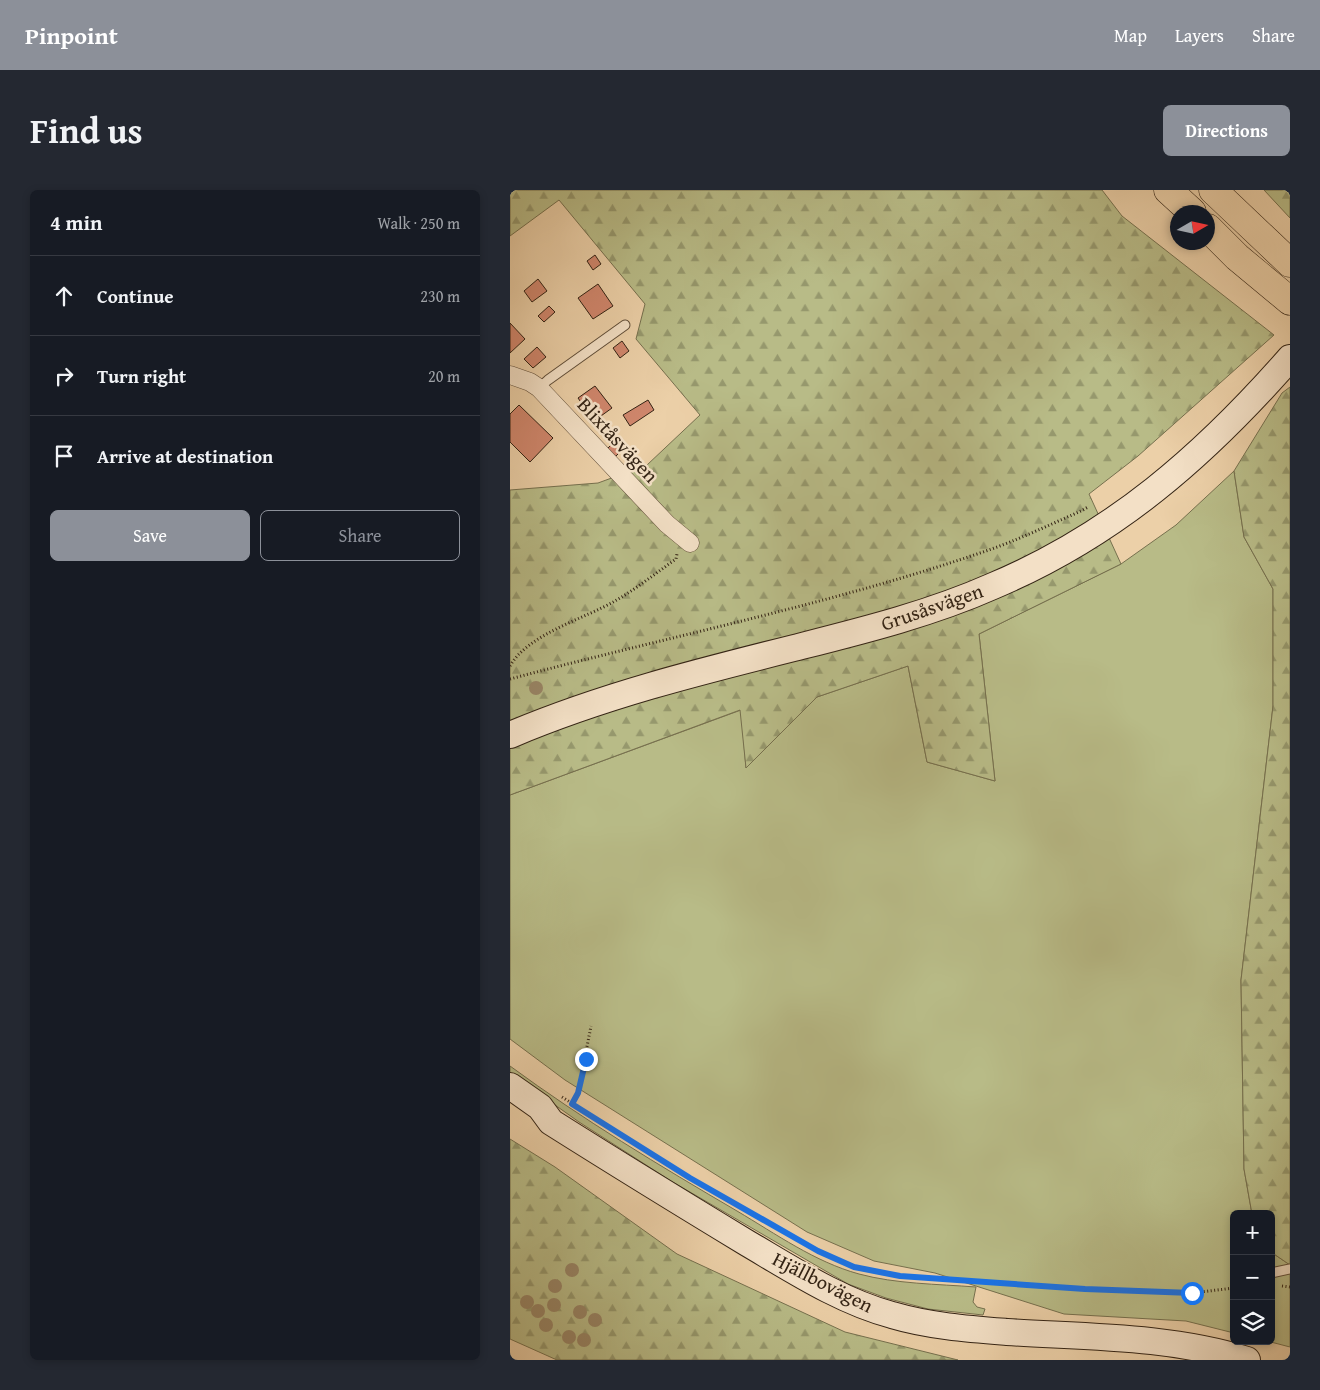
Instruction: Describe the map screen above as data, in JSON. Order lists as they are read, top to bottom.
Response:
{
  "streets": {
    "street": ["Blixtåsvägen", "Grusåsvägen", "Hjällbovägen"]
  },
  "north": "right",
  "page": {
    "header": "Pinpoint",
    "nav": ["Map", "Layers", "Share"],
    "title": "Find us",
    "buttons": [
      "Directions",
      ["Save", "Share"]
    ],
    "heading": ["4 min", "Walk · 250 m"],
    "list": [
      ["Continue", "230 m"],
      ["Turn right", "20 m"],
      "Arrive at destination"
    ],
    "map_buttons": ["+", "−"]
  }
}
